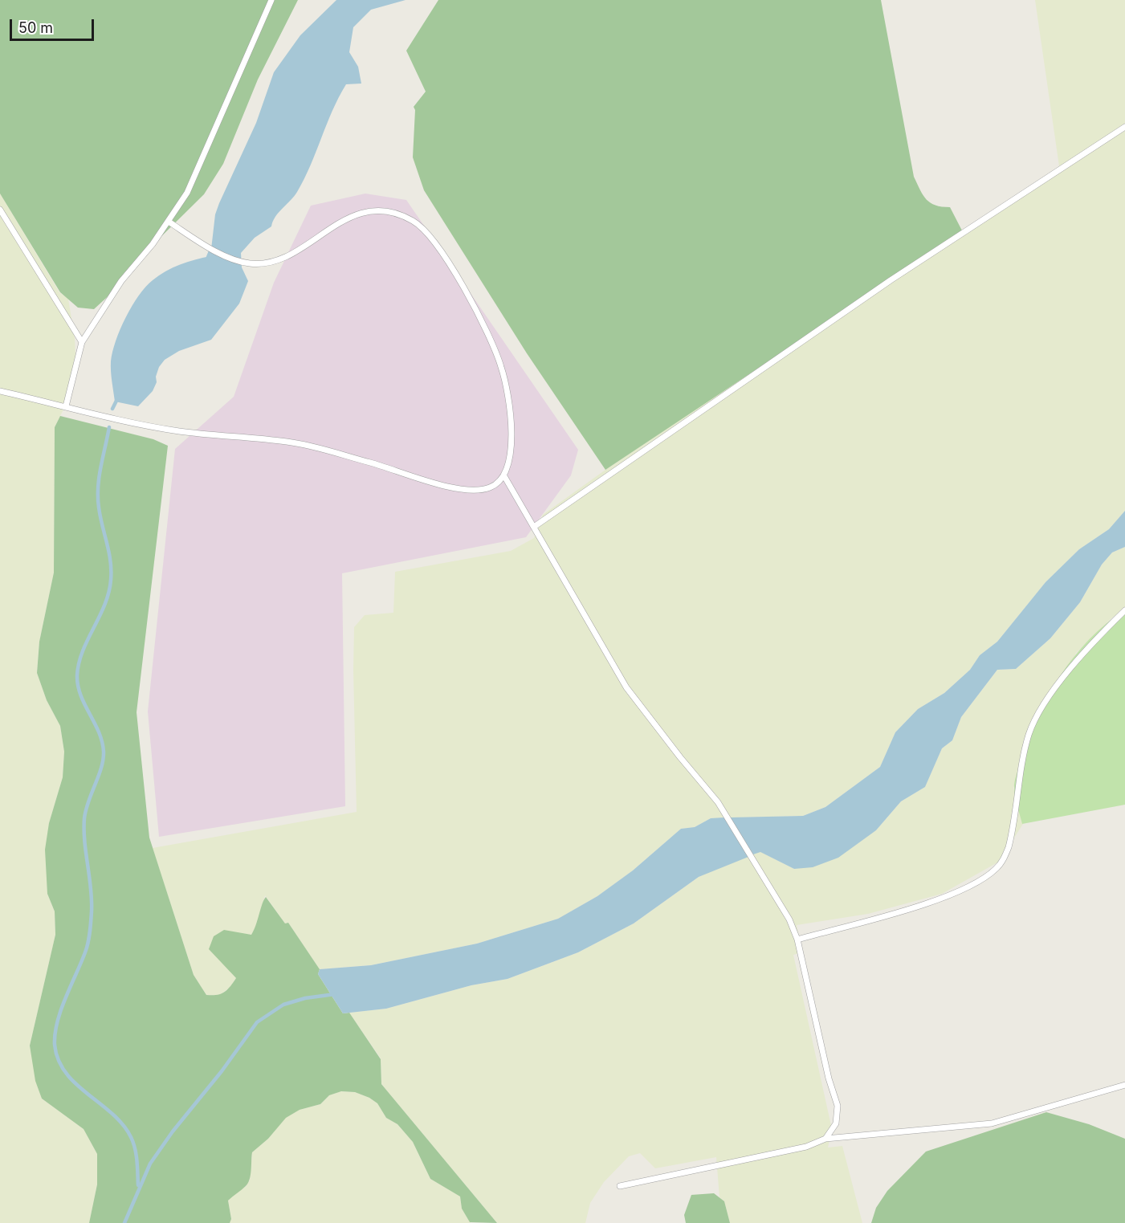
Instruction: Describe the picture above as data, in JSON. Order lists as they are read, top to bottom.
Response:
{
  "scale_bar": "50 m"
}
